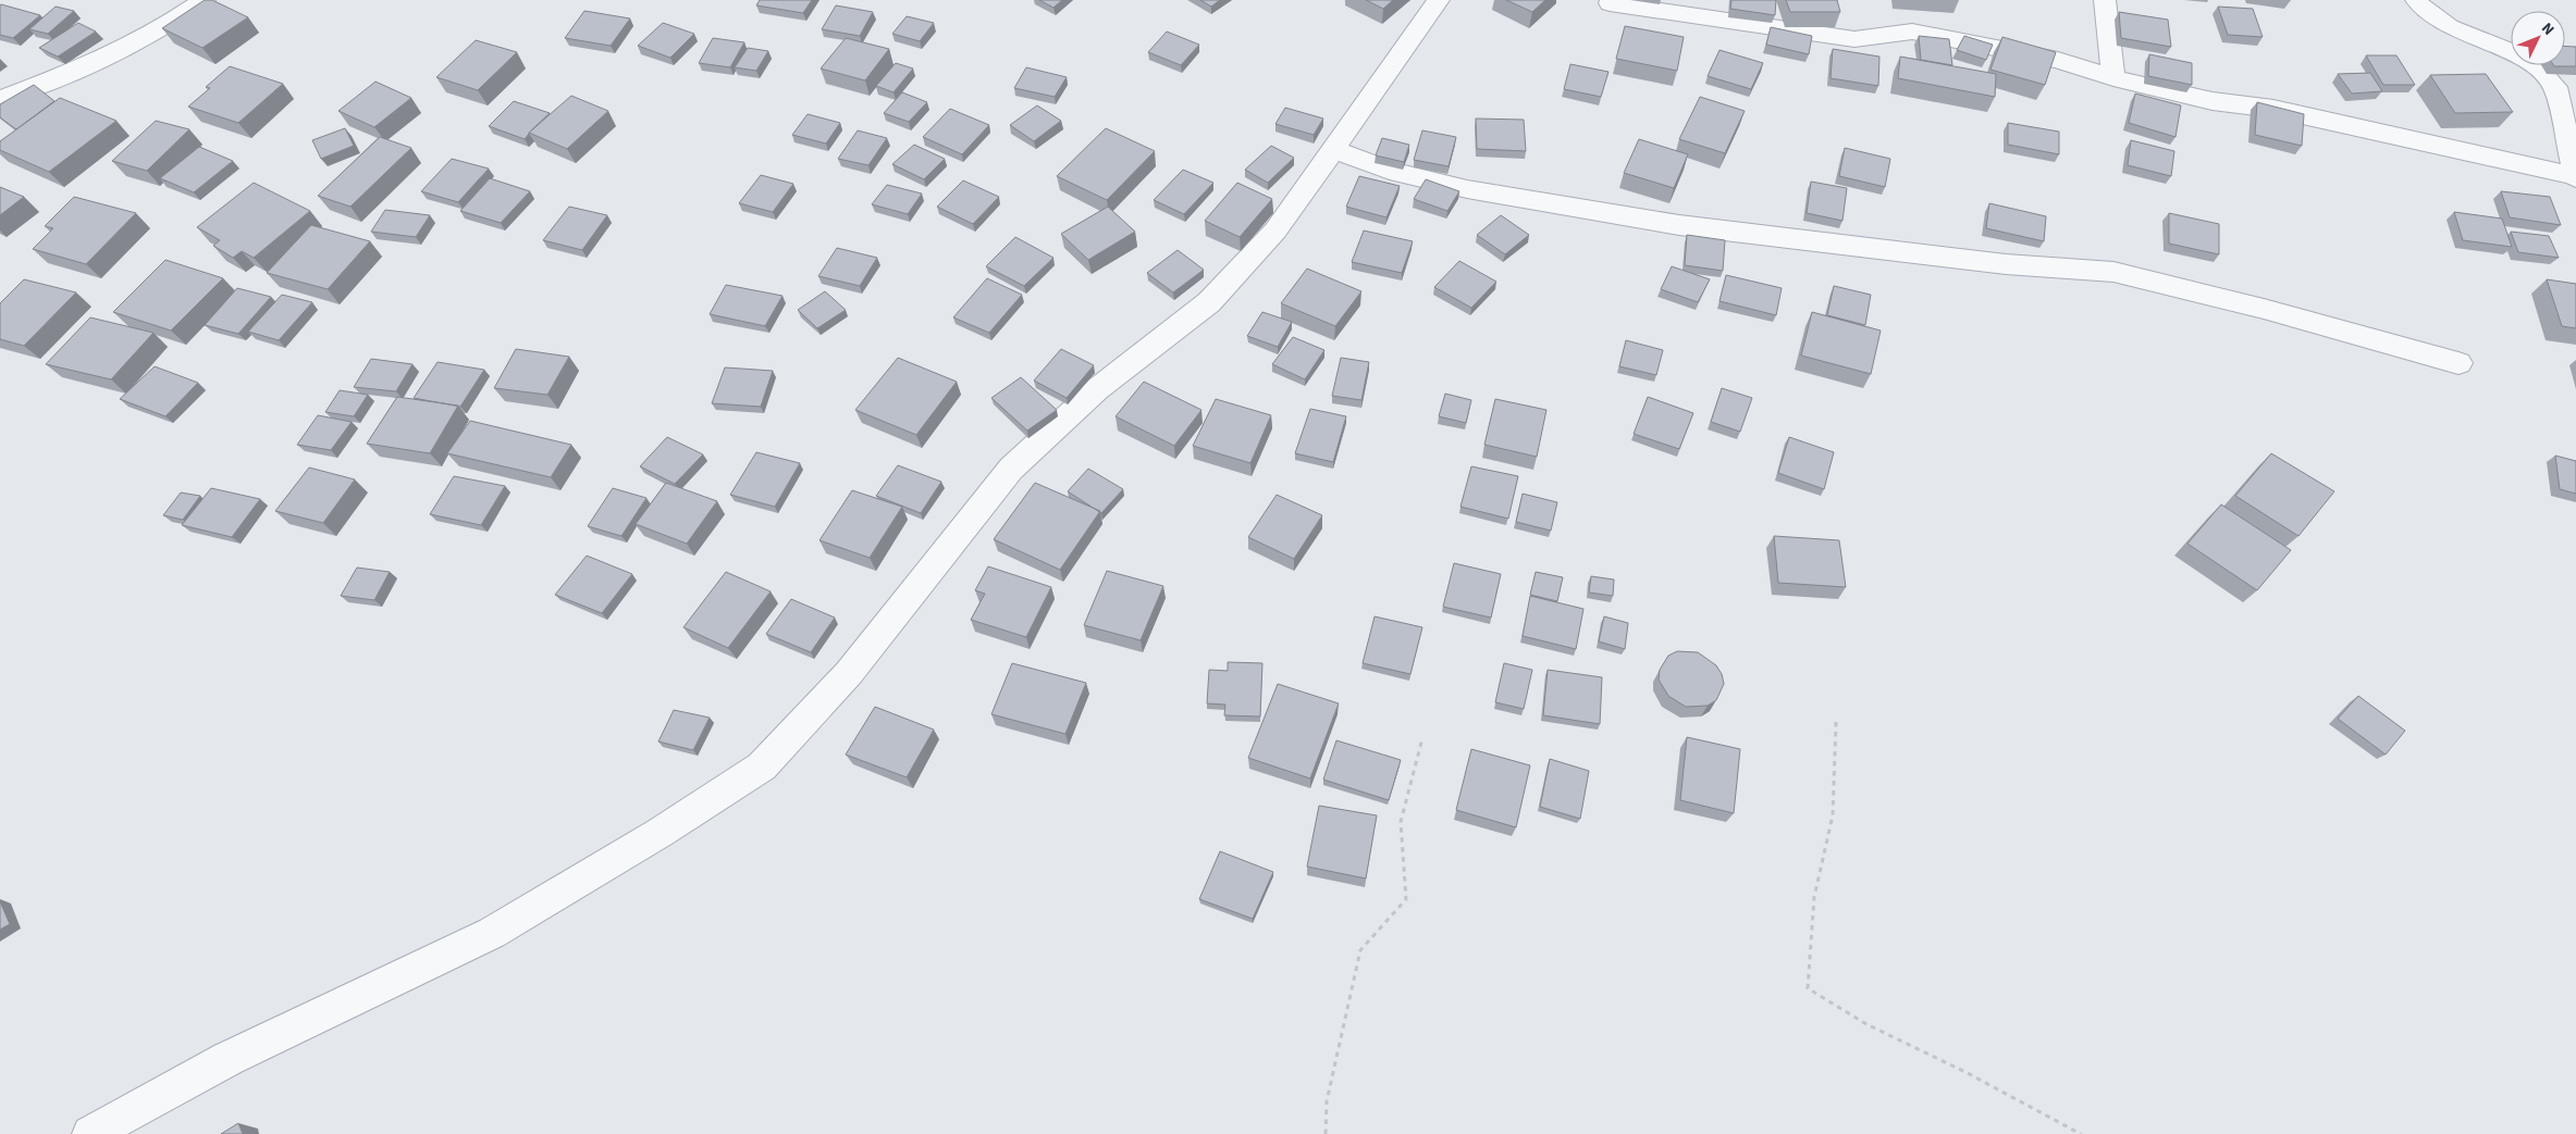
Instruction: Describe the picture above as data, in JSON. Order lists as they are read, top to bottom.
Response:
{
  "north": "top right"
}
